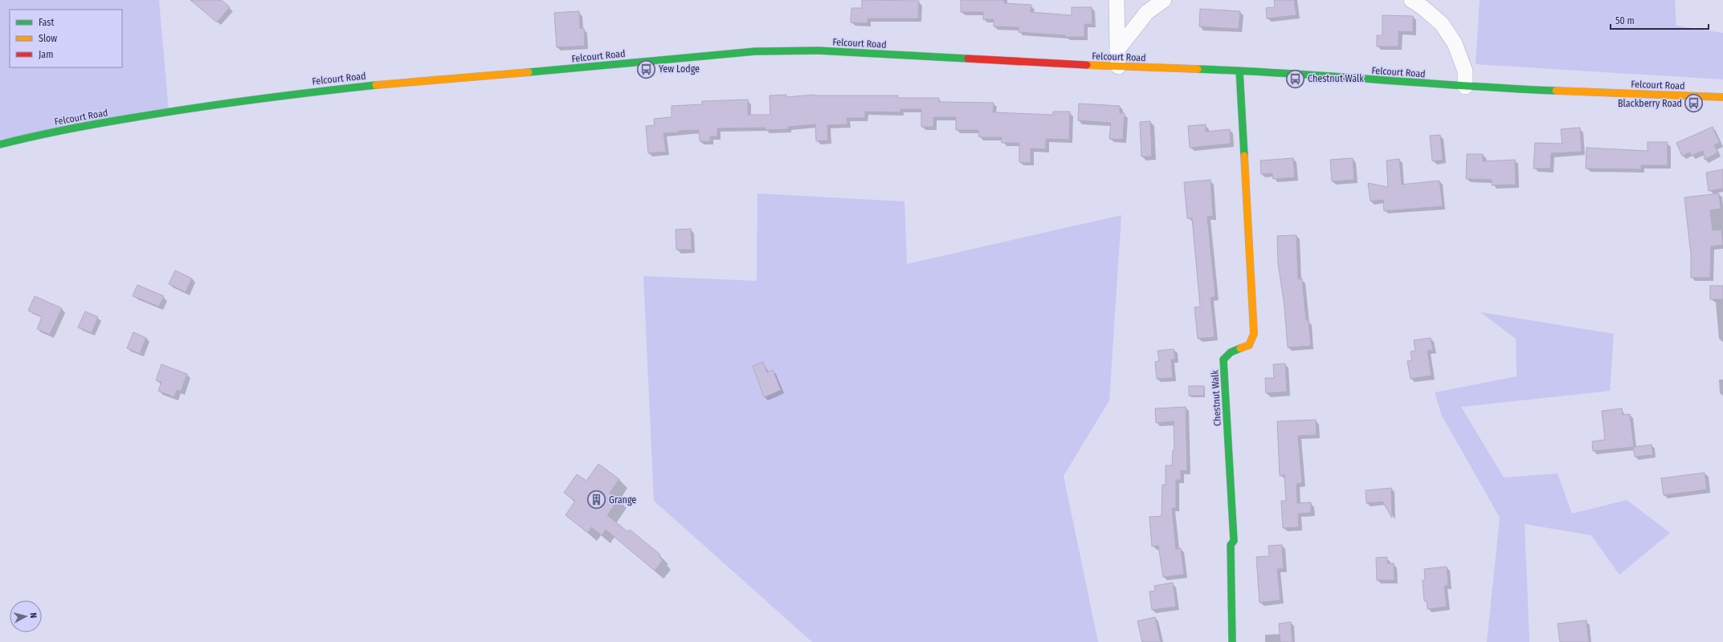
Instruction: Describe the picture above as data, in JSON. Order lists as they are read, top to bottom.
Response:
{
  "streets": {
    "street": ["Felcourt Road", "Chestnut Walk"]
  },
  "crossings": [
    ["Felcourt Road", "Chestnut Walk"]
  ],
  "places": {
    "bus stop": ["Yew Lodge", "Chestnut Walk", "Blackberry Road"],
    "building": ["Grange"]
  },
  "legend": ["Fast", "Slow", "Jam"],
  "scale_bar": "50 m",
  "north": "right"
}
